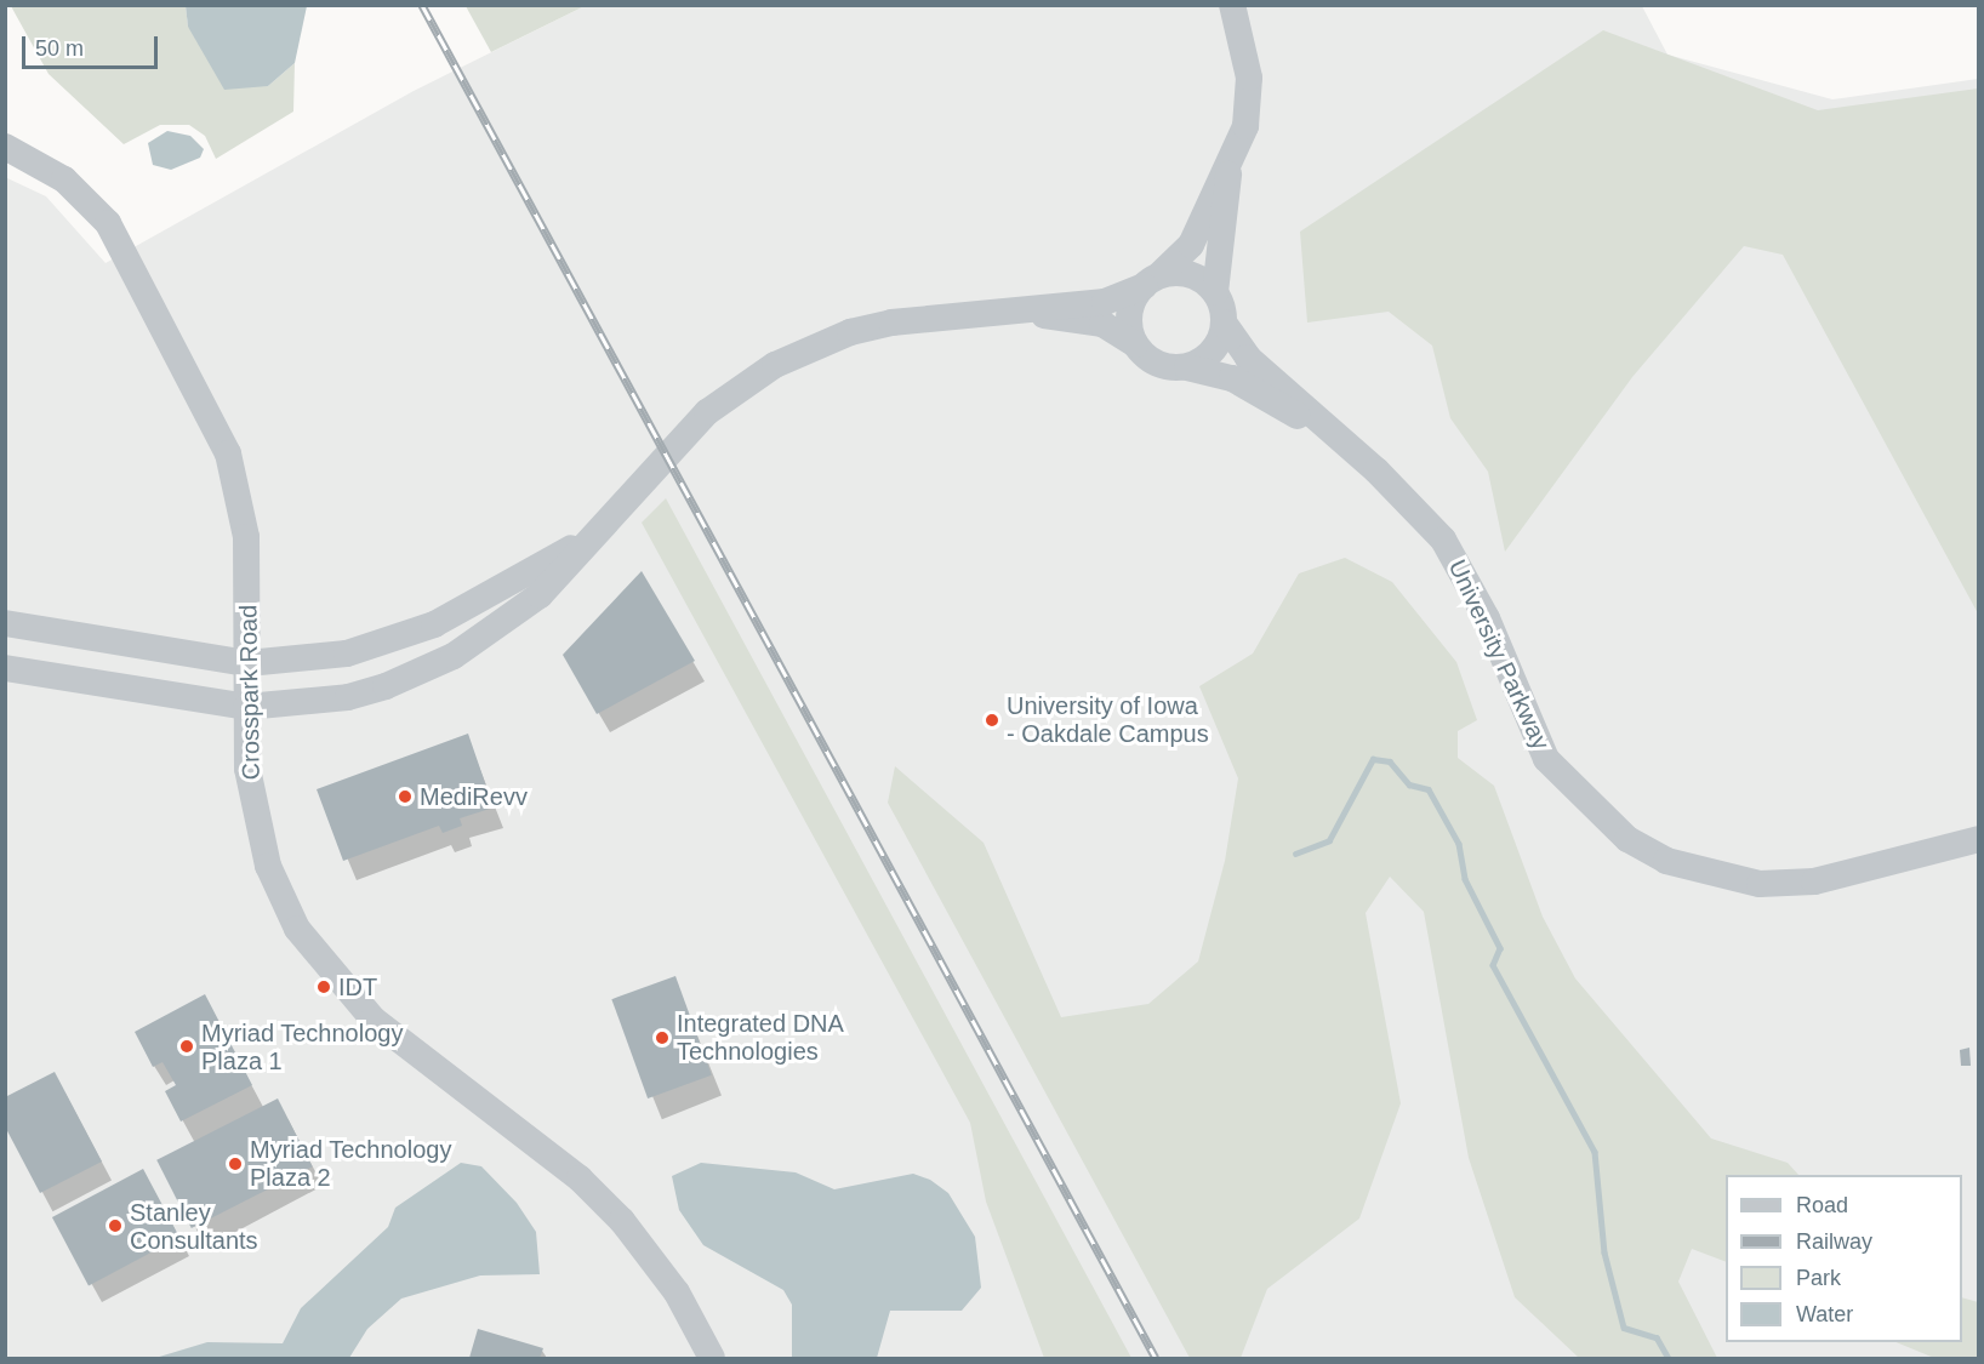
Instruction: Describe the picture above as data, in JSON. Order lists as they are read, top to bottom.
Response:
{
  "streets": {
    "street": ["University Parkway", "Crosspark Road"]
  },
  "places": [
    "University of Iowa - Oakdale Campus",
    "MediRevv",
    "IDT",
    "Integrated DNA Technologies",
    "Myriad Technology Plaza 1",
    "Myriad Technology Plaza 2",
    "Stanley Consultants"
  ],
  "legend": [
    "Road",
    "Railway",
    "Park",
    "Water"
  ],
  "scale_bar": "50 m"
}
